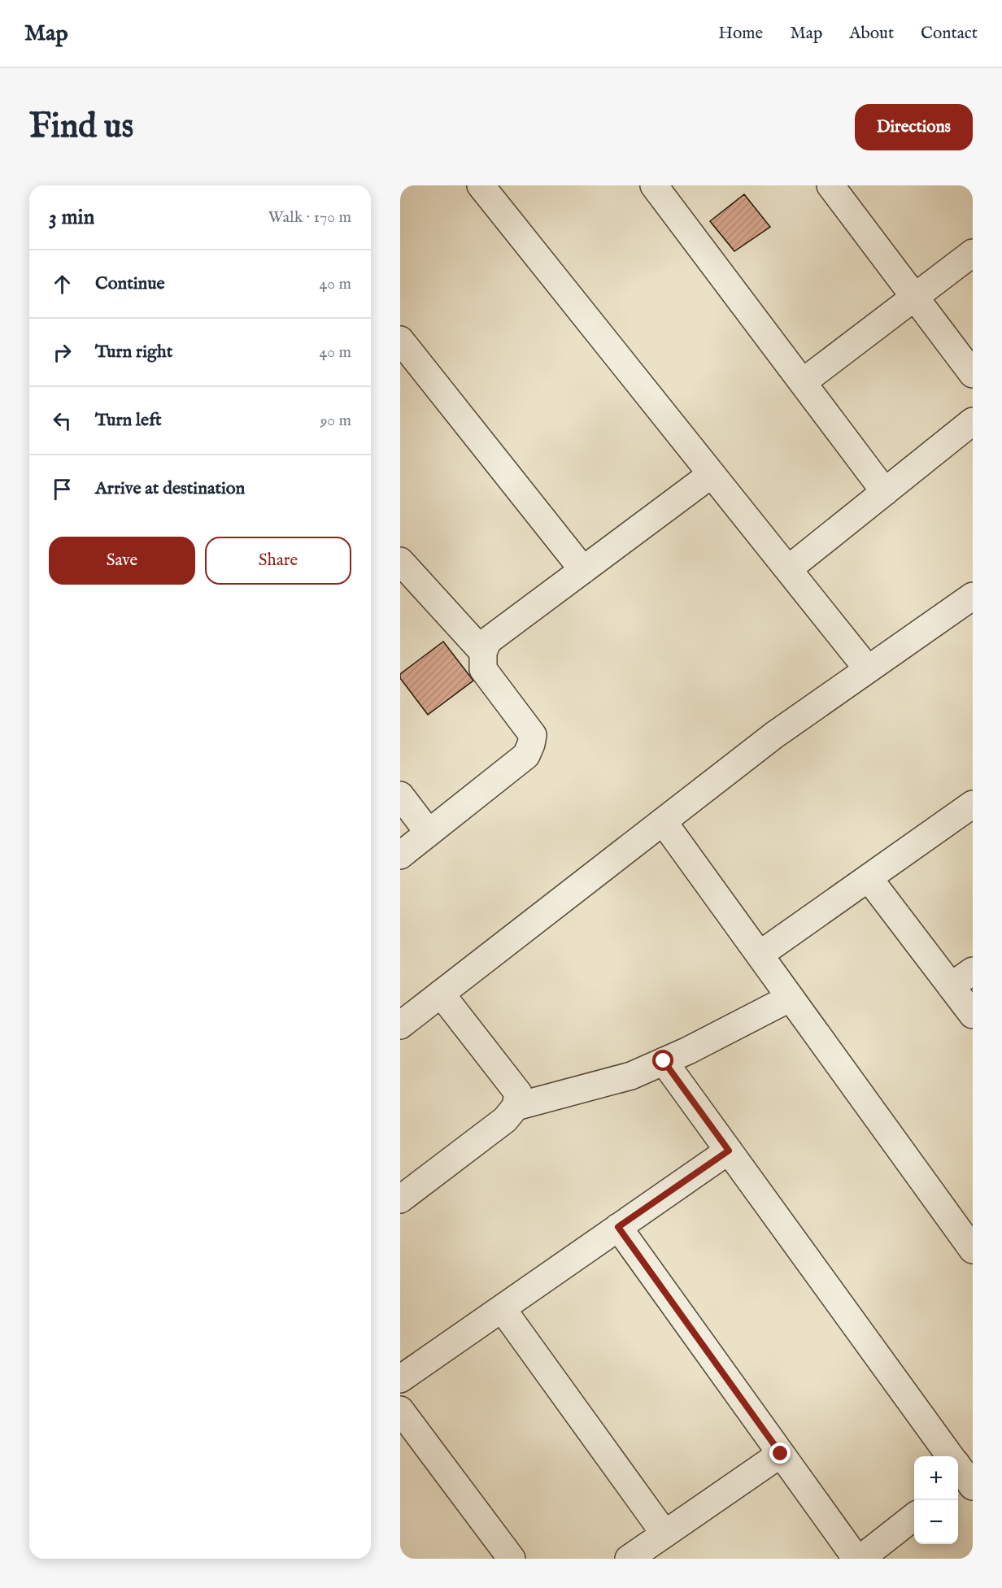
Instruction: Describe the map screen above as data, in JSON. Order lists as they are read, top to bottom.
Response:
{
  "page": {
    "header": "Map",
    "nav": [
      "Home",
      "Map",
      "About",
      "Contact"
    ],
    "buttons": [
      "Directions",
      ["Save", "Share"]
    ],
    "title": "Find us",
    "heading": ["3 min", "Walk · 170 m"],
    "list": [
      ["Continue", "40 m"],
      ["Turn right", "40 m"],
      ["Turn left", "90 m"],
      "Arrive at destination"
    ],
    "map_buttons": ["+", "−"]
  }
}
